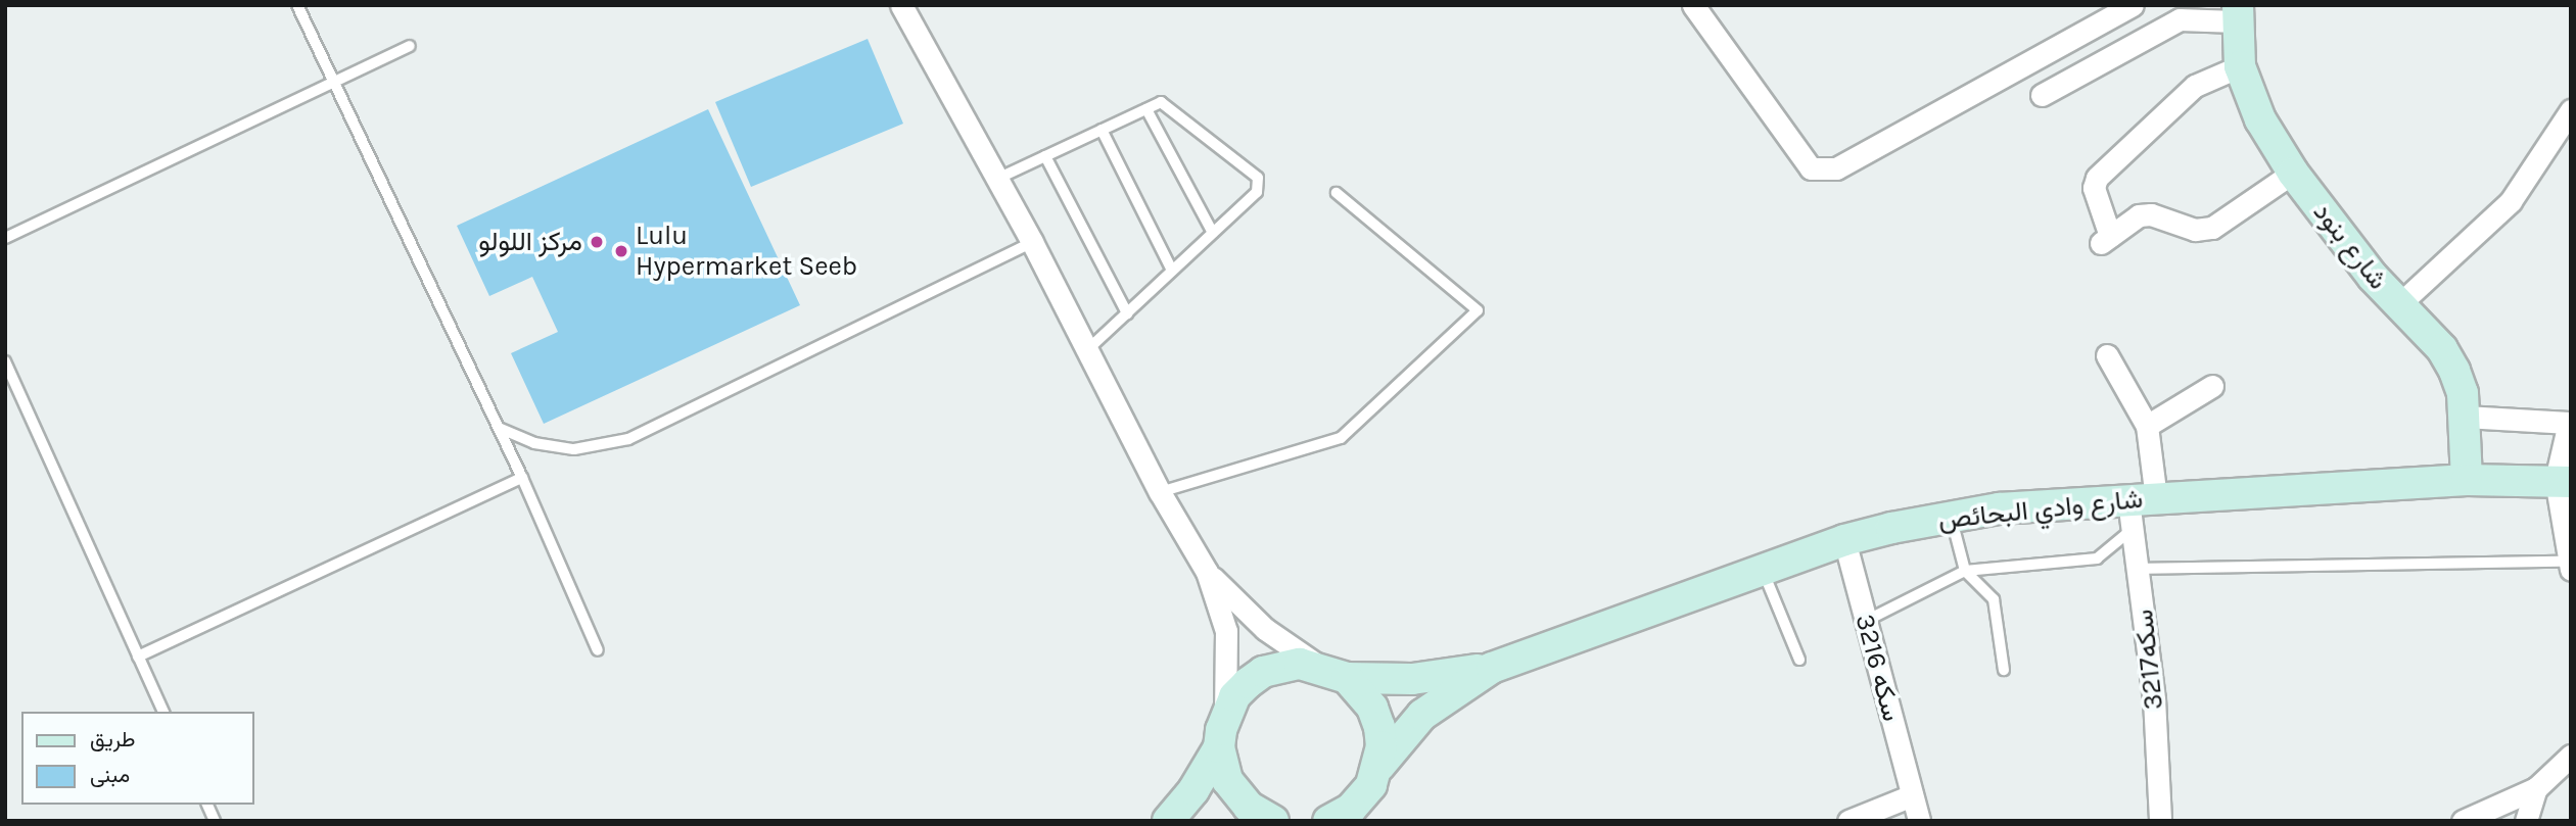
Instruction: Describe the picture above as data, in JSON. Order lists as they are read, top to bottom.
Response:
{
  "streets": {
    "street": [
      "شارع بنود",
      "شارع وادي البحائص",
      "سكه3217",
      "سكه 3216"
    ]
  },
  "crossings": [
    ["شارع بنود", "شارع وادي البحائص"],
    ["شارع وادي البحائص", "سكه3217"],
    ["شارع وادي البحائص", "سكه 3216"]
  ],
  "places": ["مركز اللولو", "Lulu Hypermarket Seeb"],
  "legend": ["طريق", "مبنى"]
}
